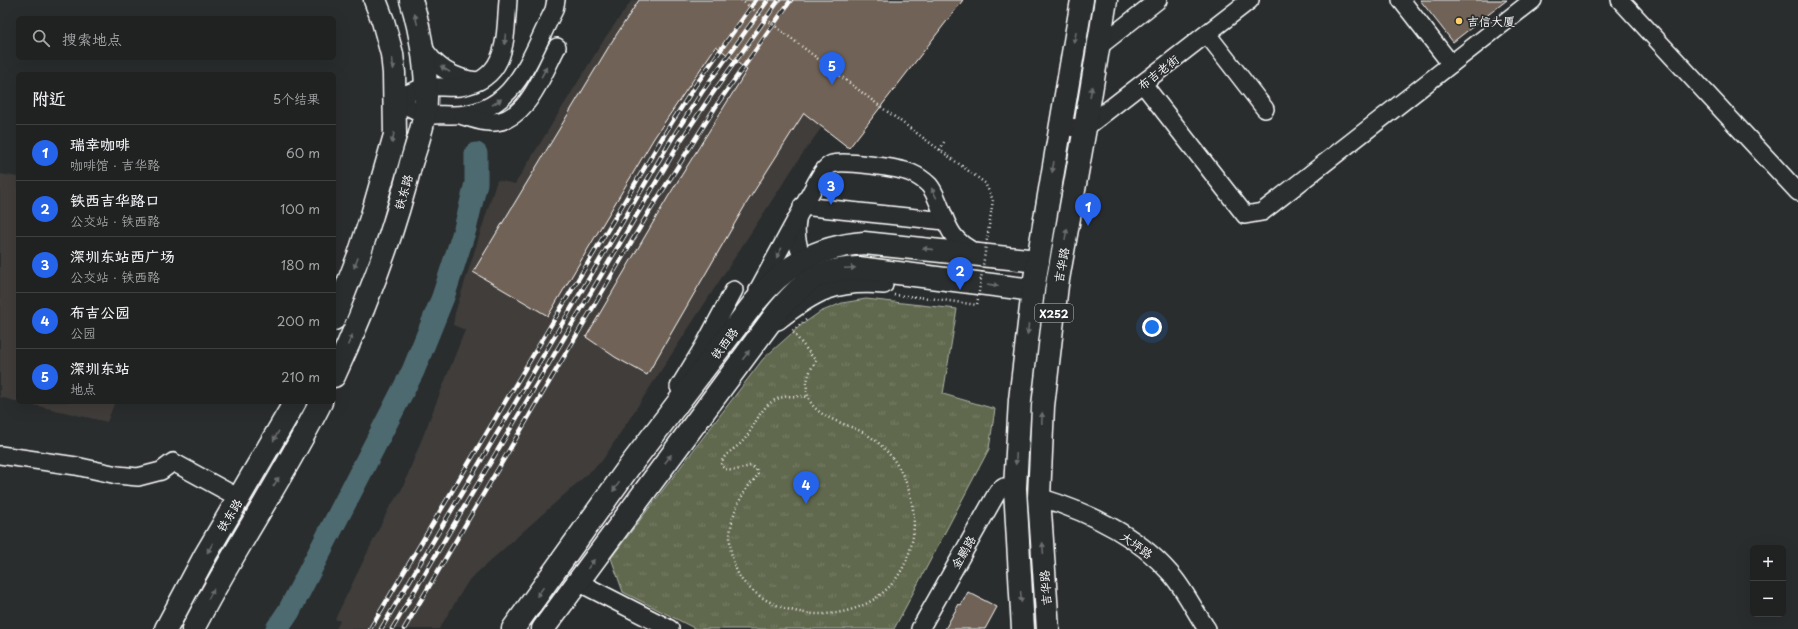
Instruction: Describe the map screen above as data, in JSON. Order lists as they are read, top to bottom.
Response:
{
  "streets": {
    "main road": [
      "铁东路",
      "吉华路",
      "X252",
      "铁西路"
    ],
    "street": ["布吉老街", "大坪路", "金鹏路"]
  },
  "crossings": [
    ["布吉老街", "吉华路"],
    ["吉华路", "铁西路"],
    ["吉华路", "大坪路"],
    ["吉华路", "金鹏路"]
  ],
  "places": ["吉信大厦"],
  "page": {
    "search": "搜索地点",
    "pins": [
      "5",
      "3",
      "1",
      "2",
      "4"
    ],
    "heading": ["附近", "5个结果"],
    "list": [
      {
        "mark": "1",
        "name": "瑞幸咖啡",
        "note": "咖啡馆 · 吉华路",
        "value": "60 m"
      },
      {
        "mark": "2",
        "name": "铁西吉华路口",
        "note": "公交站 · 铁西路",
        "value": "100 m"
      },
      {
        "mark": "3",
        "name": "深圳东站西广场",
        "note": "公交站 · 铁西路",
        "value": "180 m"
      },
      {
        "mark": "4",
        "name": "布吉公园",
        "note": "公园",
        "value": "200 m"
      },
      {
        "mark": "5",
        "name": "深圳东站",
        "note": "地点",
        "value": "210 m"
      }
    ],
    "map_buttons": ["+", "−"]
  }
}
